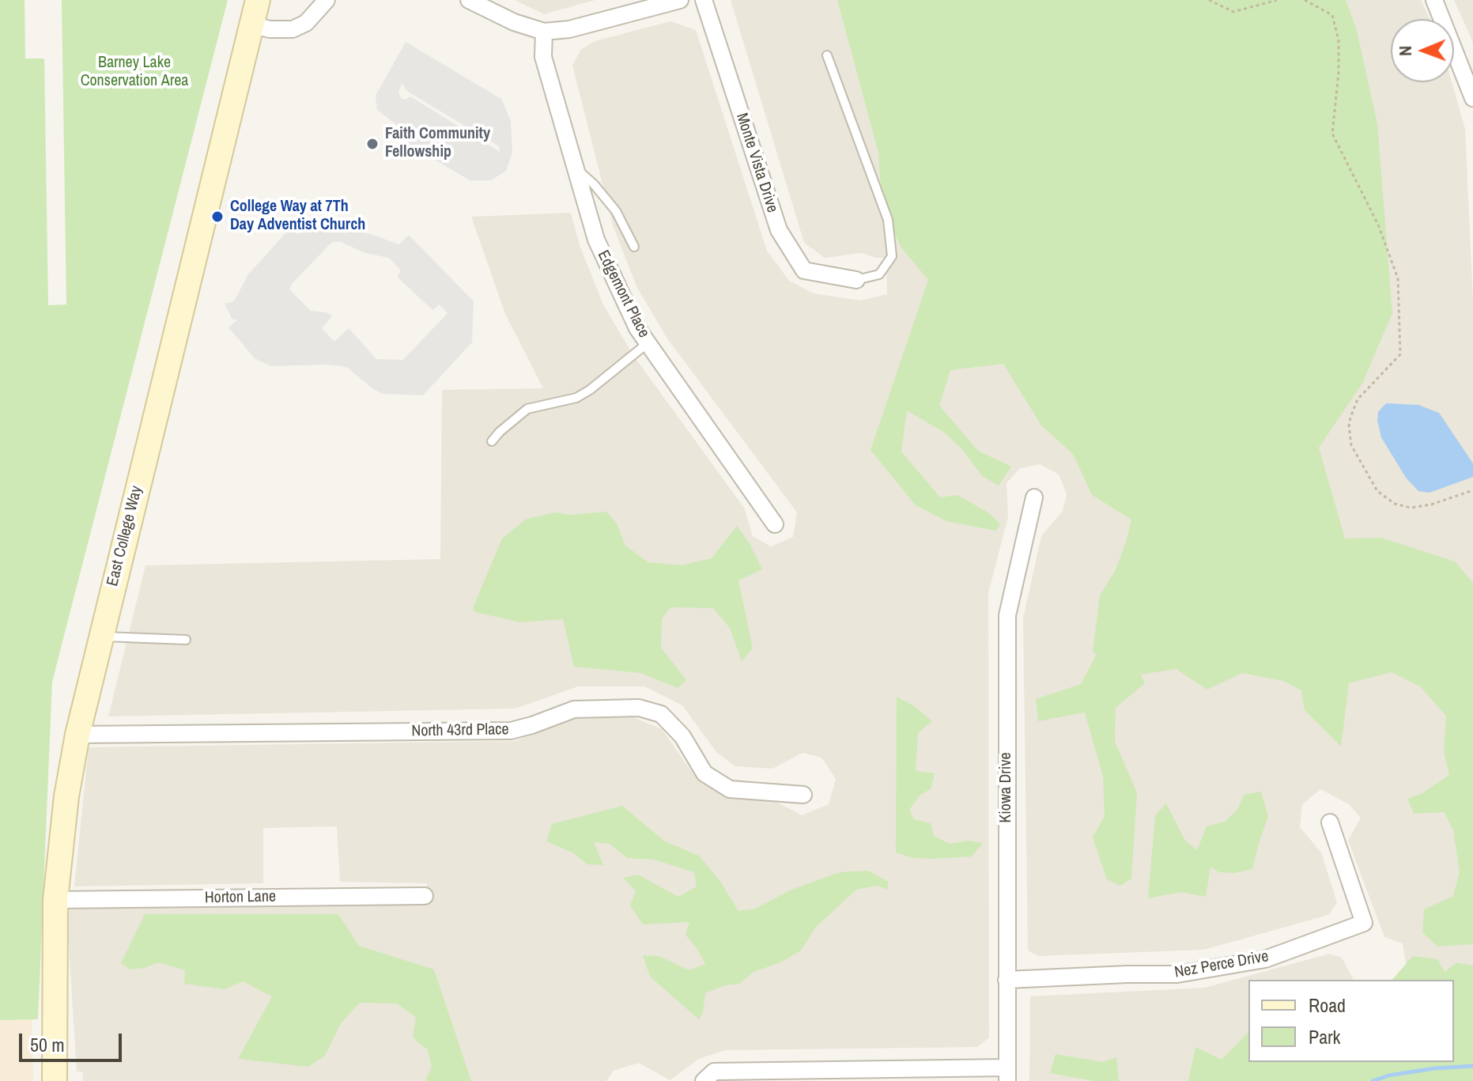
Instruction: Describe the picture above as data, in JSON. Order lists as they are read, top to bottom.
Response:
{
  "streets": {
    "main road": ["East College Way"],
    "street": [
      "Monte Vista Drive",
      "Edgemont Place",
      "North 43rd Place",
      "Kiowa Drive",
      "Horton Lane",
      "Nez Perce Drive"
    ]
  },
  "crossings": [
    ["East College Way", "North 43rd Place"],
    ["East College Way", "Horton Lane"],
    ["Kiowa Drive", "Nez Perce Drive"]
  ],
  "parks": ["Barney Lake Conservation Area"],
  "places": ["Faith Community Fellowship", "College Way at 7Th Day Adventist Church"],
  "legend": ["Road", "Park"],
  "scale_bar": "50 m",
  "north": "left"
}
